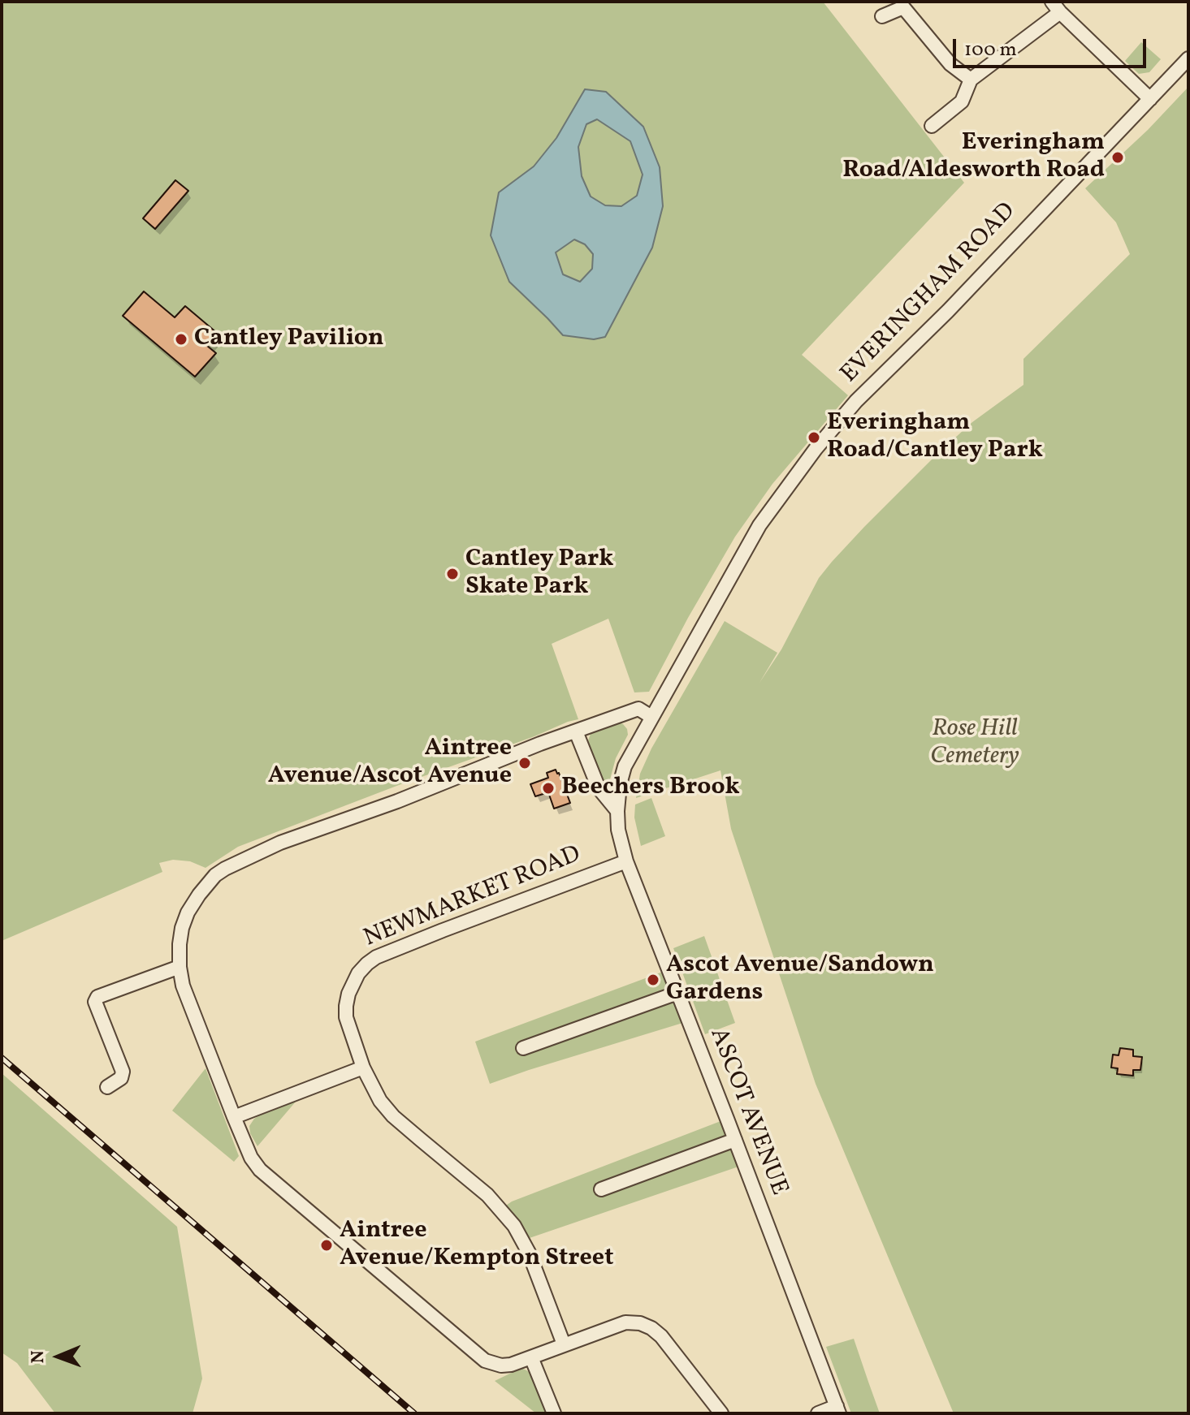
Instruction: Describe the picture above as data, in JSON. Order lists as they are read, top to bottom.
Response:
{
  "streets": {
    "street": ["EVERINGHAM ROAD", "NEWMARKET ROAD", "ASCOT AVENUE"]
  },
  "crossings": [
    ["EVERINGHAM ROAD", "ASCOT AVENUE"],
    ["NEWMARKET ROAD", "ASCOT AVENUE"]
  ],
  "parks": ["Rose Hill Cemetery"],
  "places": [
    "Everingham Road/Aldesworth Road",
    "Cantley Pavilion",
    "Everingham Road/Cantley Park",
    "Cantley Park Skate Park",
    "Aintree Avenue/Ascot Avenue",
    "Beechers Brook",
    "Ascot Avenue/Sandown Gardens",
    "Aintree Avenue/Kempton Street"
  ],
  "scale_bar": "100 m",
  "north": "left"
}
